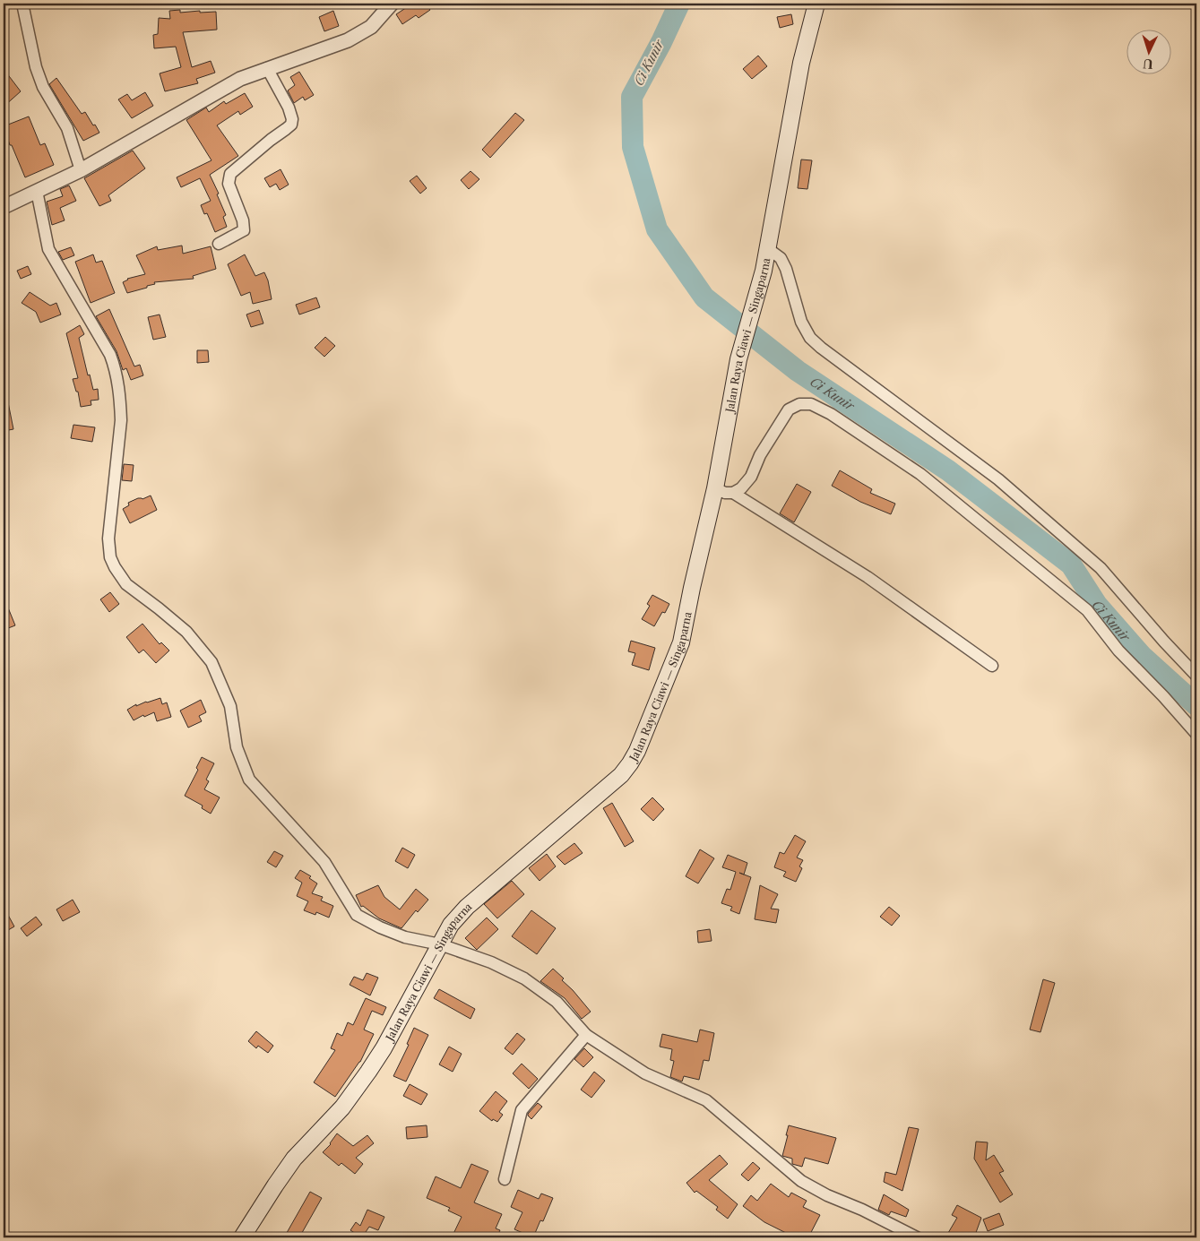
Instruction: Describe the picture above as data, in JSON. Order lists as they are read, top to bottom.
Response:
{
  "streets": {
    "main road": ["Jalan Raya Ciawi — Singaparna"]
  },
  "water": ["Ci Kunir"],
  "north": "bottom"
}
